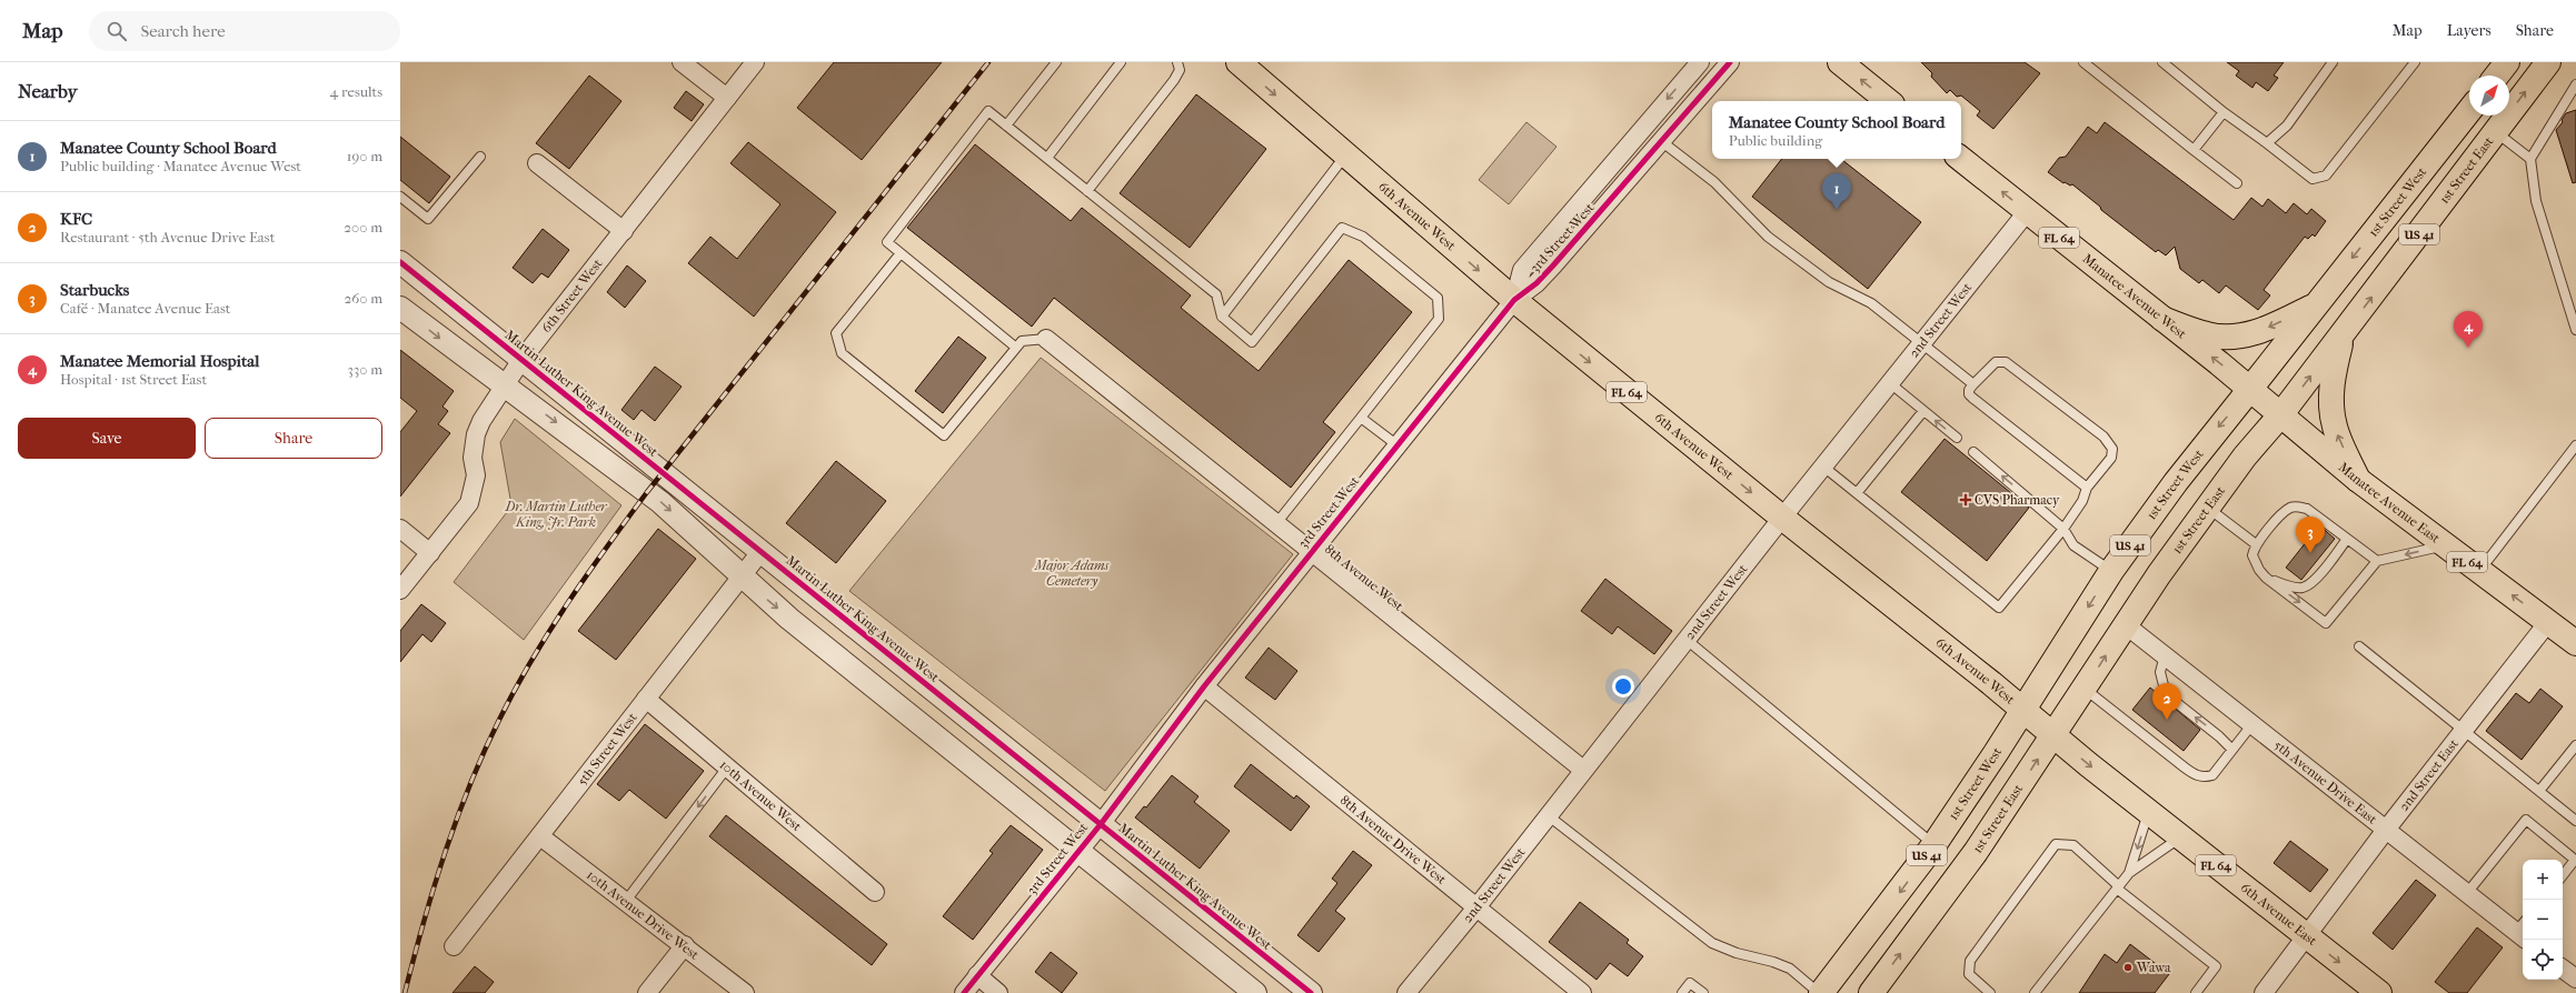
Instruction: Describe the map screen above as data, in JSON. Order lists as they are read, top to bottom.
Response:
{
  "streets": {
    "main road": [
      "1st Street East",
      "1st Street West",
      "6th Avenue West",
      "US 41",
      "FL 64",
      "Manatee Avenue West",
      "Manatee Avenue East",
      "6th Avenue East"
    ],
    "street": [
      "3rd Street West",
      "6th Street West",
      "2nd Street West",
      "Martin Luther King Avenue West",
      "8th Avenue West",
      "5th Street West",
      "2nd Street East",
      "5th Avenue Drive East",
      "10th Avenue West",
      "8th Avenue Drive West",
      "10th Avenue Drive West"
    ]
  },
  "crossings": [
    ["1st Street East", "6th Avenue West"],
    ["1st Street East", "Manatee Avenue East"],
    ["1st Street East", "5th Avenue Drive East"],
    ["1st Street East", "6th Avenue East"],
    ["1st Street West", "6th Avenue West"],
    ["1st Street West", "Manatee Avenue West"],
    ["1st Street West", "Manatee Avenue East"],
    ["6th Avenue West", "3rd Street West"],
    ["6th Avenue West", "2nd Street West"],
    ["6th Avenue West", "6th Avenue East"],
    ["3rd Street West", "Martin Luther King Avenue West"],
    ["3rd Street West", "8th Avenue West"],
    ["3rd Street West", "8th Avenue Drive West"],
    ["6th Street West", "Martin Luther King Avenue West"],
    ["Manatee Avenue West", "2nd Street West"],
    ["Manatee Avenue West", "Manatee Avenue East"],
    ["2nd Street West", "8th Avenue West"],
    ["2nd Street West", "8th Avenue Drive West"],
    ["Martin Luther King Avenue West", "5th Street West"],
    ["Manatee Avenue East", "2nd Street East"],
    ["5th Street West", "10th Avenue West"],
    ["5th Street West", "10th Avenue Drive West"],
    ["2nd Street East", "5th Avenue Drive East"],
    ["2nd Street East", "6th Avenue East"]
  ],
  "one_way": [
    "1st Street East",
    "1st Street West",
    "6th Avenue West",
    "Manatee Avenue West",
    "6th Avenue East"
  ],
  "parks": ["Dr. Martin Luther King, Jr. Park", "Major Adams Cemetery"],
  "places": {
    "health": ["CVS Pharmacy"],
    "other": ["Wawa"]
  },
  "north": "top right",
  "page": {
    "header": "Map",
    "search": "Search here",
    "nav": ["Map", "Layers", "Share"],
    "heading": ["Nearby", "4 results"],
    "popup": ["Manatee County School Board", "Public building"],
    "list": [
      {
        "mark": "1",
        "name": "Manatee County School Board",
        "note": "Public building · Manatee Avenue West",
        "value": "190 m"
      },
      {
        "mark": "2",
        "name": "KFC",
        "note": "Restaurant · 5th Avenue Drive East",
        "value": "200 m"
      },
      {
        "mark": "3",
        "name": "Starbucks",
        "note": "Café · Manatee Avenue East",
        "value": "260 m"
      },
      {
        "mark": "4",
        "name": "Manatee Memorial Hospital",
        "note": "Hospital · 1st Street East",
        "value": "330 m"
      }
    ],
    "pins": [
      "1",
      "4",
      "3",
      "2"
    ],
    "buttons": ["Save", "Share"],
    "map_buttons": ["+", "−"]
  }
}
